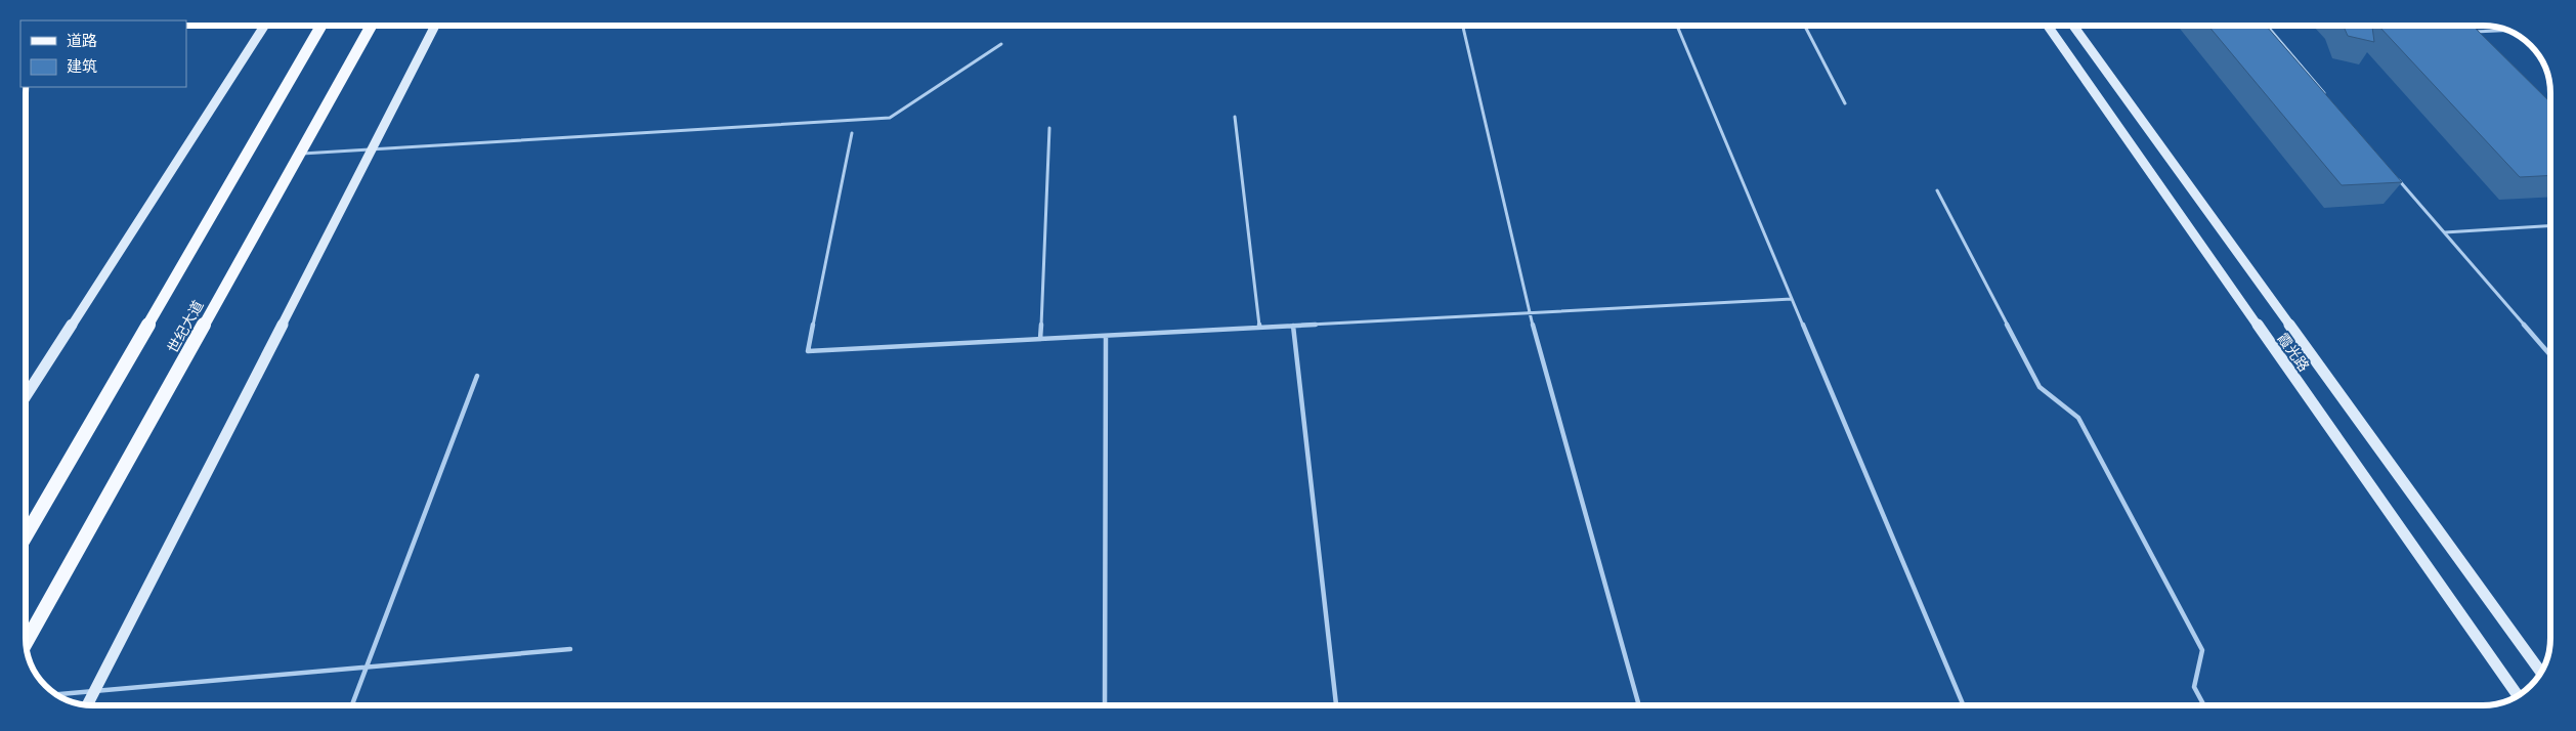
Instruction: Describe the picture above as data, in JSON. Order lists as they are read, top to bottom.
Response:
{
  "streets": {
    "main road": ["世纪大道"],
    "street": ["霞光路"]
  },
  "legend": ["道路", "建筑"]
}
